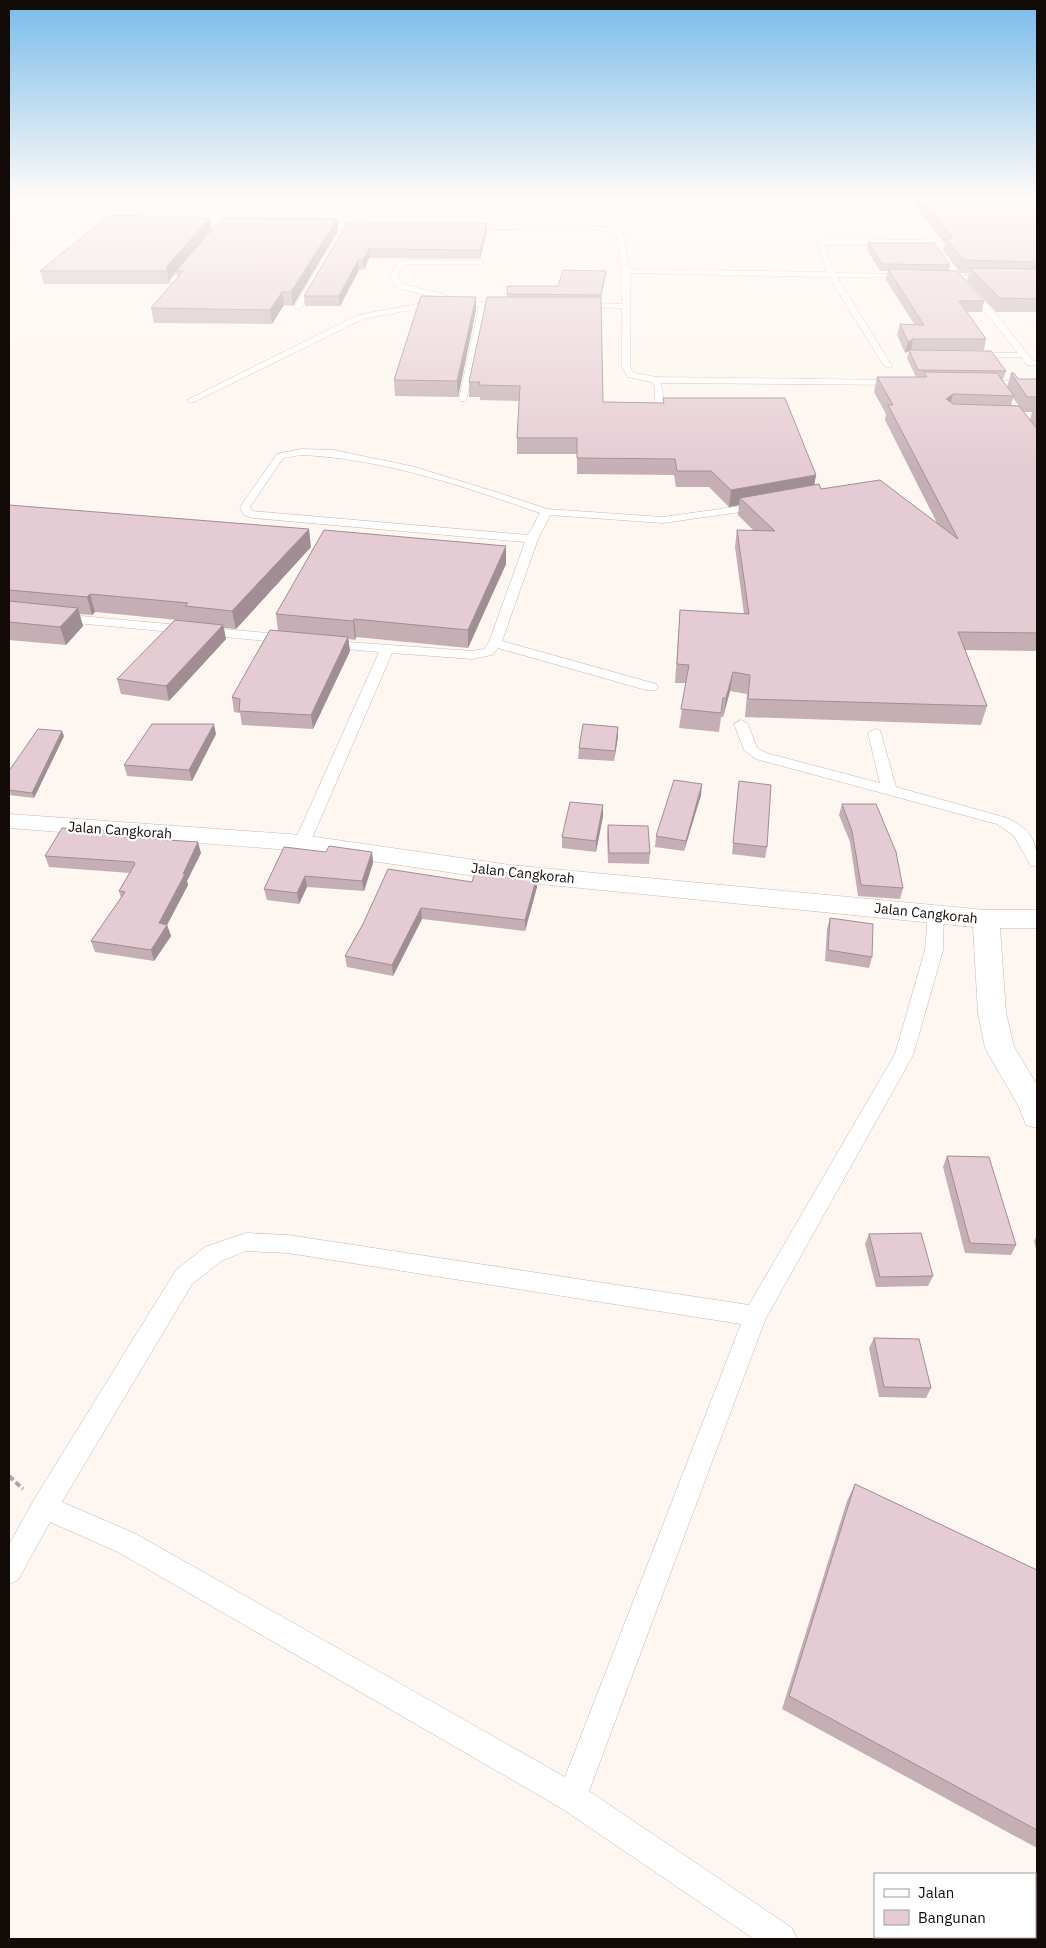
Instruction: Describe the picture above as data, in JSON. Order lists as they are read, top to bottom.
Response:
{
  "streets": {
    "street": ["Jalan Cangkorah"]
  },
  "legend": ["Jalan", "Bangunan"]
}
